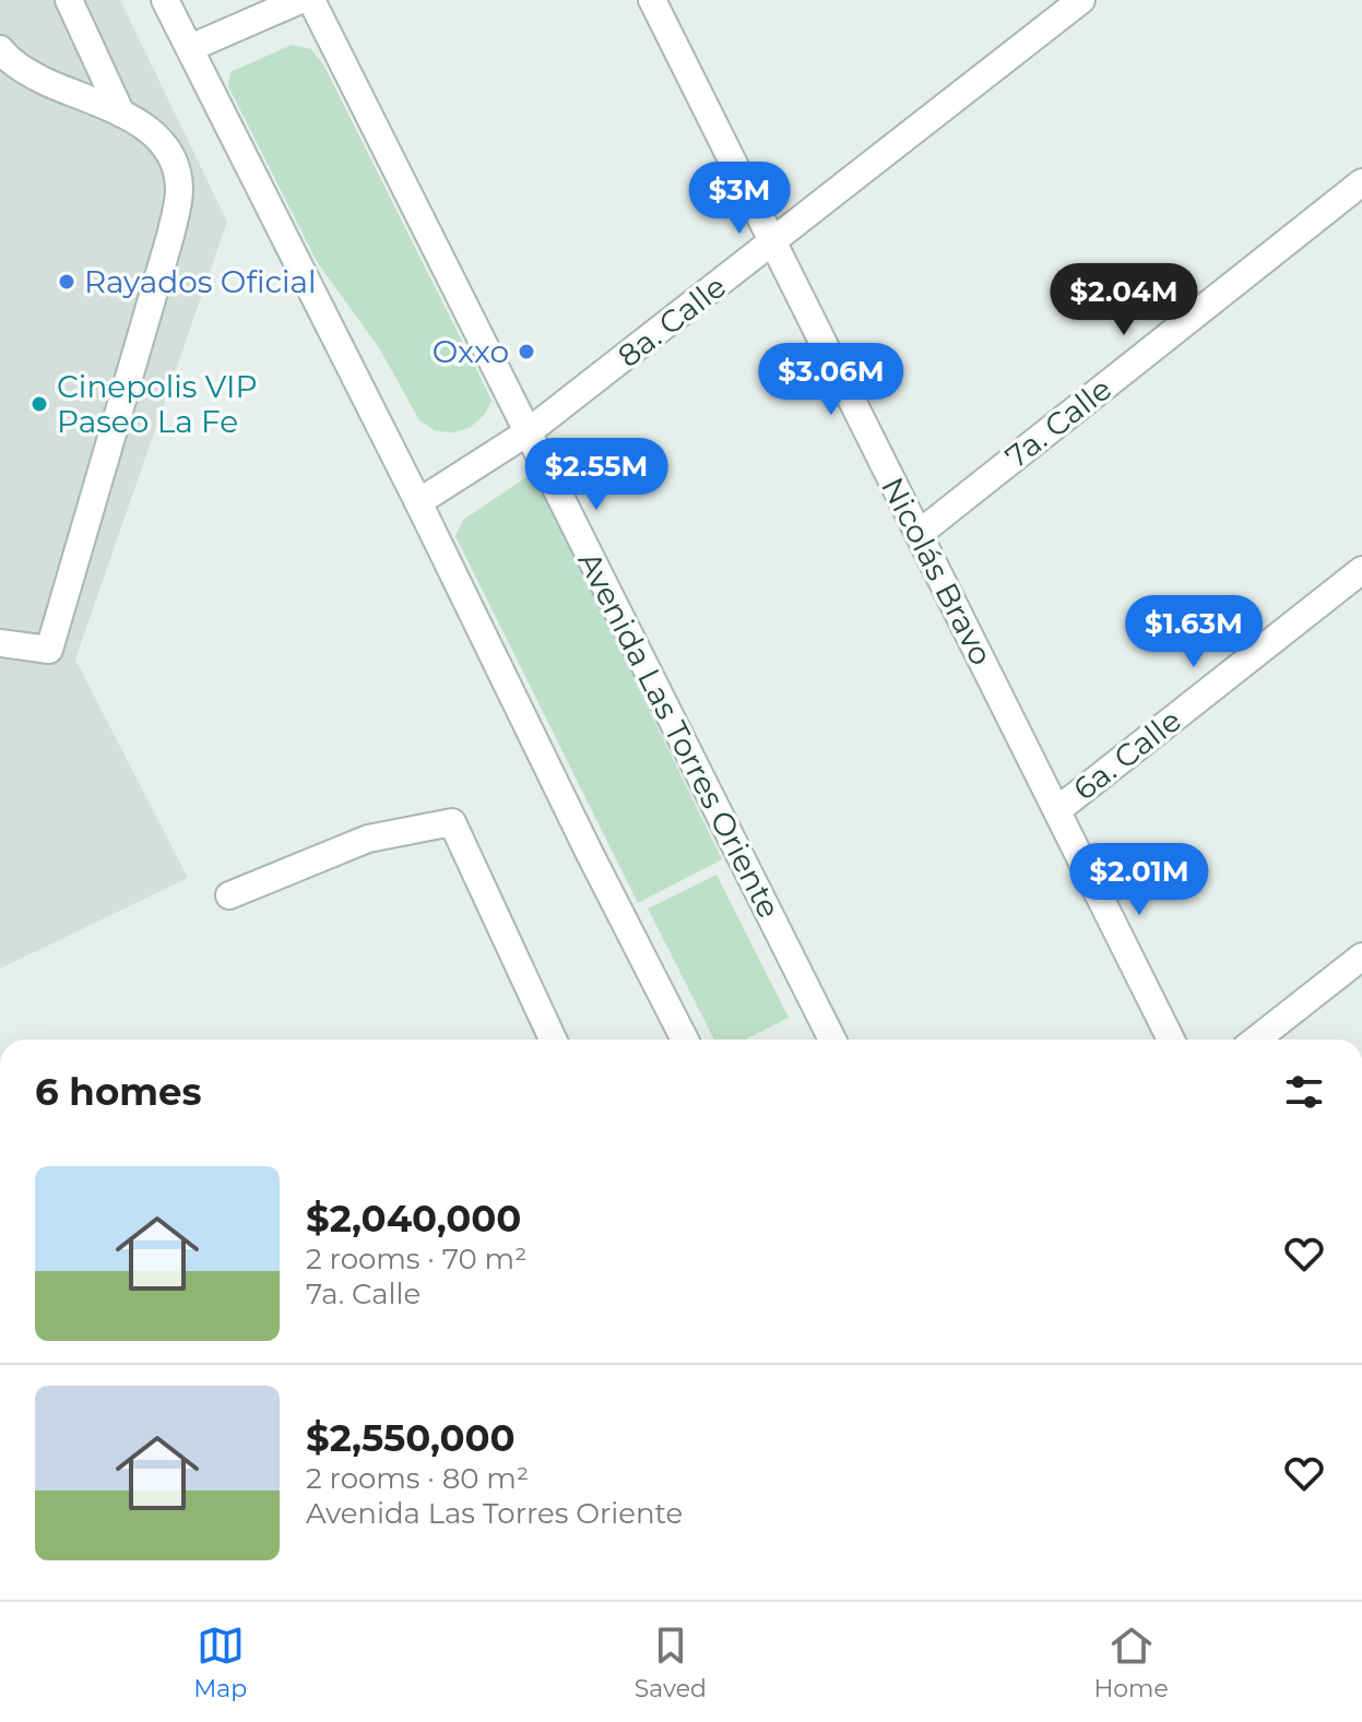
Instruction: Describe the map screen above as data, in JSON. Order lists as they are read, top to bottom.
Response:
{
  "streets": {
    "street": [
      "8a. Calle",
      "7a. Calle",
      "Nicolás Bravo",
      "Avenida Las Torres Oriente",
      "6a. Calle"
    ]
  },
  "crossings": [
    ["8a. Calle", "Nicolás Bravo"],
    ["8a. Calle", "Avenida Las Torres Oriente"],
    ["7a. Calle", "Nicolás Bravo"],
    ["Nicolás Bravo", "6a. Calle"]
  ],
  "places": ["Rayados Oficial", "Oxxo", "Cinepolis VIP Paseo La Fe"],
  "page": {
    "price": [
      "$3M",
      "$2.04M",
      "$3.06M",
      "$2.55M",
      "$1.63M",
      "$2.01M"
    ],
    "heading": "6 homes",
    "list": [
      {
        "name": "$2,040,000",
        "note": "2 rooms · 70 m² · 7a. Calle"
      },
      {
        "name": "$2,550,000",
        "note": "2 rooms · 80 m² · Avenida Las Torres Oriente"
      }
    ],
    "tabs": ["Map", "Saved", "Home"]
  }
}
